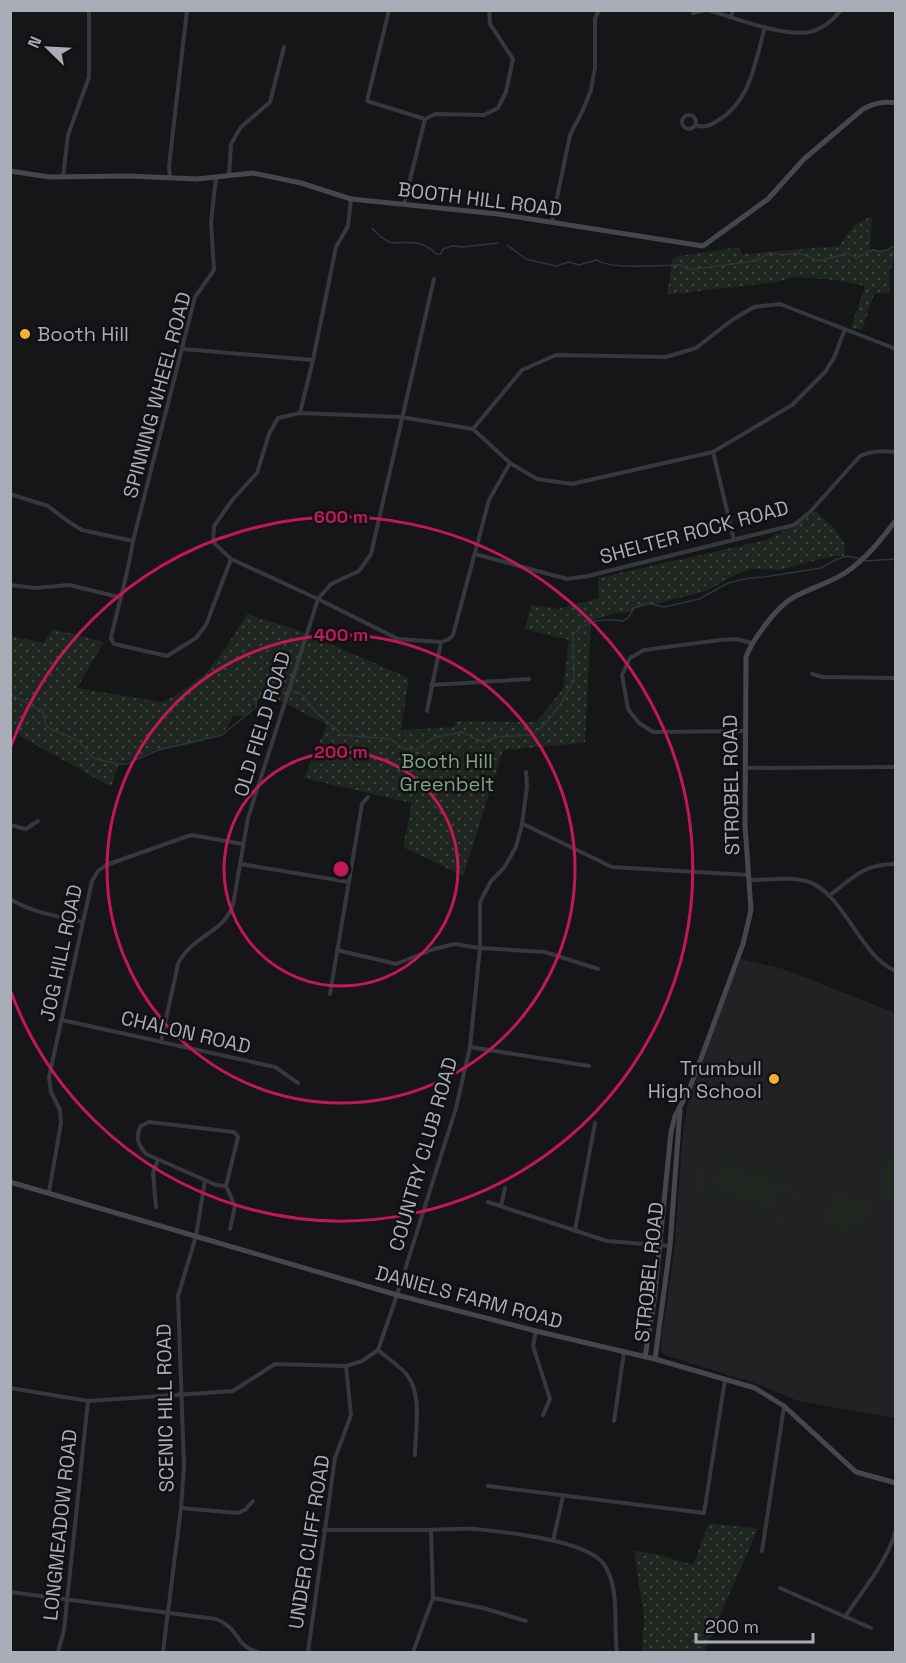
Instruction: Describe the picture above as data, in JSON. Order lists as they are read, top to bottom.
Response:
{
  "streets": {
    "street": [
      "BOOTH HILL ROAD",
      "SPINNING WHEEL ROAD",
      "SHELTER ROCK ROAD",
      "OLD FIELD ROAD",
      "STROBEL ROAD",
      "JOG HILL ROAD",
      "CHALON ROAD",
      "COUNTRY CLUB ROAD",
      "DANIELS FARM ROAD",
      "SCENIC HILL ROAD",
      "LONGMEADOW ROAD",
      "UNDER CLIFF ROAD"
    ]
  },
  "crossings": [
    ["BOOTH HILL ROAD", "SPINNING WHEEL ROAD"],
    ["OLD FIELD ROAD", "JOG HILL ROAD"],
    ["OLD FIELD ROAD", "CHALON ROAD"],
    ["STROBEL ROAD", "DANIELS FARM ROAD"],
    ["JOG HILL ROAD", "CHALON ROAD"],
    ["JOG HILL ROAD", "DANIELS FARM ROAD"],
    ["COUNTRY CLUB ROAD", "DANIELS FARM ROAD"],
    ["DANIELS FARM ROAD", "SCENIC HILL ROAD"]
  ],
  "parks": ["Booth Hill Greenbelt"],
  "places": ["Booth Hill", "Trumbull High School"],
  "scale_bar": "200 m",
  "north": "top left",
  "rings": ["600 m", "400 m", "200 m"]
}
